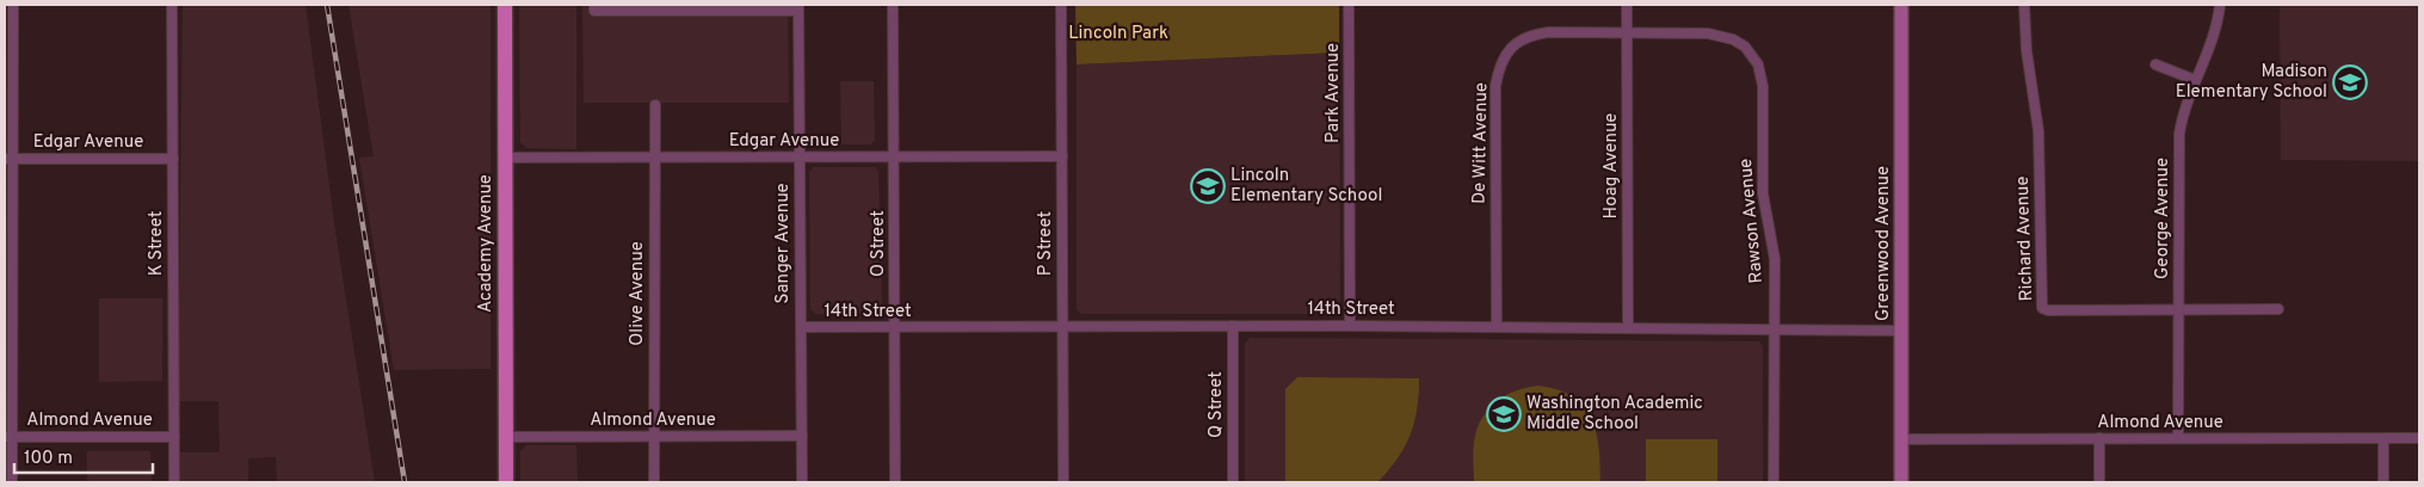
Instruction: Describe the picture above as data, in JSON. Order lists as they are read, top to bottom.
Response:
{
  "streets": {
    "main road": ["Academy Avenue"],
    "street": [
      "Park Avenue",
      "Edgar Avenue",
      "De Witt Avenue",
      "Hoag Avenue",
      "George Avenue",
      "Rawson Avenue",
      "Richard Avenue",
      "K Street",
      "Sanger Avenue",
      "O Street",
      "P Street",
      "Greenwood Avenue",
      "Olive Avenue",
      "14th Street",
      "Q Street",
      "Almond Avenue"
    ]
  },
  "crossings": [
    ["Park Avenue", "14th Street"],
    ["Edgar Avenue", "K Street"],
    ["Edgar Avenue", "Academy Avenue"],
    ["Edgar Avenue", "Sanger Avenue"],
    ["Edgar Avenue", "O Street"],
    ["Edgar Avenue", "P Street"],
    ["Edgar Avenue", "Olive Avenue"],
    ["De Witt Avenue", "Hoag Avenue"],
    ["De Witt Avenue", "Rawson Avenue"],
    ["De Witt Avenue", "14th Street"],
    ["Hoag Avenue", "Rawson Avenue"],
    ["Hoag Avenue", "14th Street"],
    ["George Avenue", "Richard Avenue"],
    ["George Avenue", "Almond Avenue"],
    ["Rawson Avenue", "14th Street"],
    ["K Street", "Almond Avenue"],
    ["Academy Avenue", "Almond Avenue"],
    ["Sanger Avenue", "14th Street"],
    ["Sanger Avenue", "Almond Avenue"],
    ["O Street", "14th Street"],
    ["P Street", "14th Street"],
    ["Greenwood Avenue", "14th Street"],
    ["Greenwood Avenue", "Almond Avenue"],
    ["Olive Avenue", "Almond Avenue"],
    ["14th Street", "Q Street"]
  ],
  "parks": ["Lincoln Park"],
  "places": {
    "school or university": ["Madison Elementary School", "Lincoln Elementary School", "Washington Academic Middle School"]
  },
  "scale_bar": "100 m"
}
